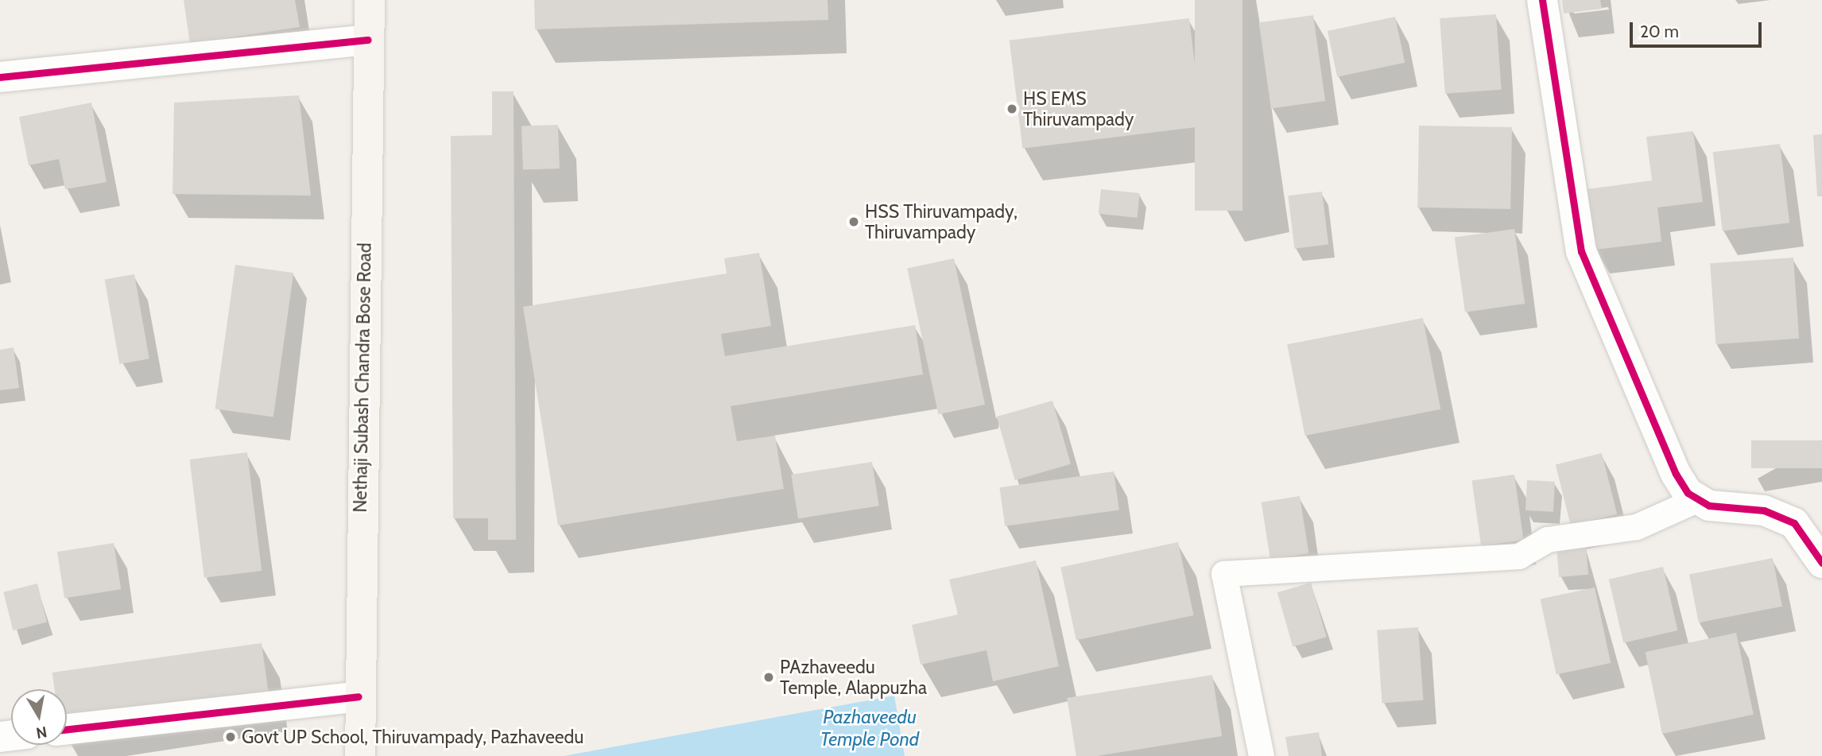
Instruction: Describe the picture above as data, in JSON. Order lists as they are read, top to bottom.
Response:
{
  "streets": {
    "main road": ["Nethaji Subash Chandra Bose Road"]
  },
  "water": ["Pazhaveedu Temple Pond"],
  "places": [
    "HS EMS Thiruvampady",
    "HSS Thiruvampady, Thiruvampady",
    "PAzhaveedu Temple, Alappuzha",
    "Govt UP School, Thiruvampady, Pazhaveedu"
  ],
  "scale_bar": "20 m",
  "north": "bottom"
}
